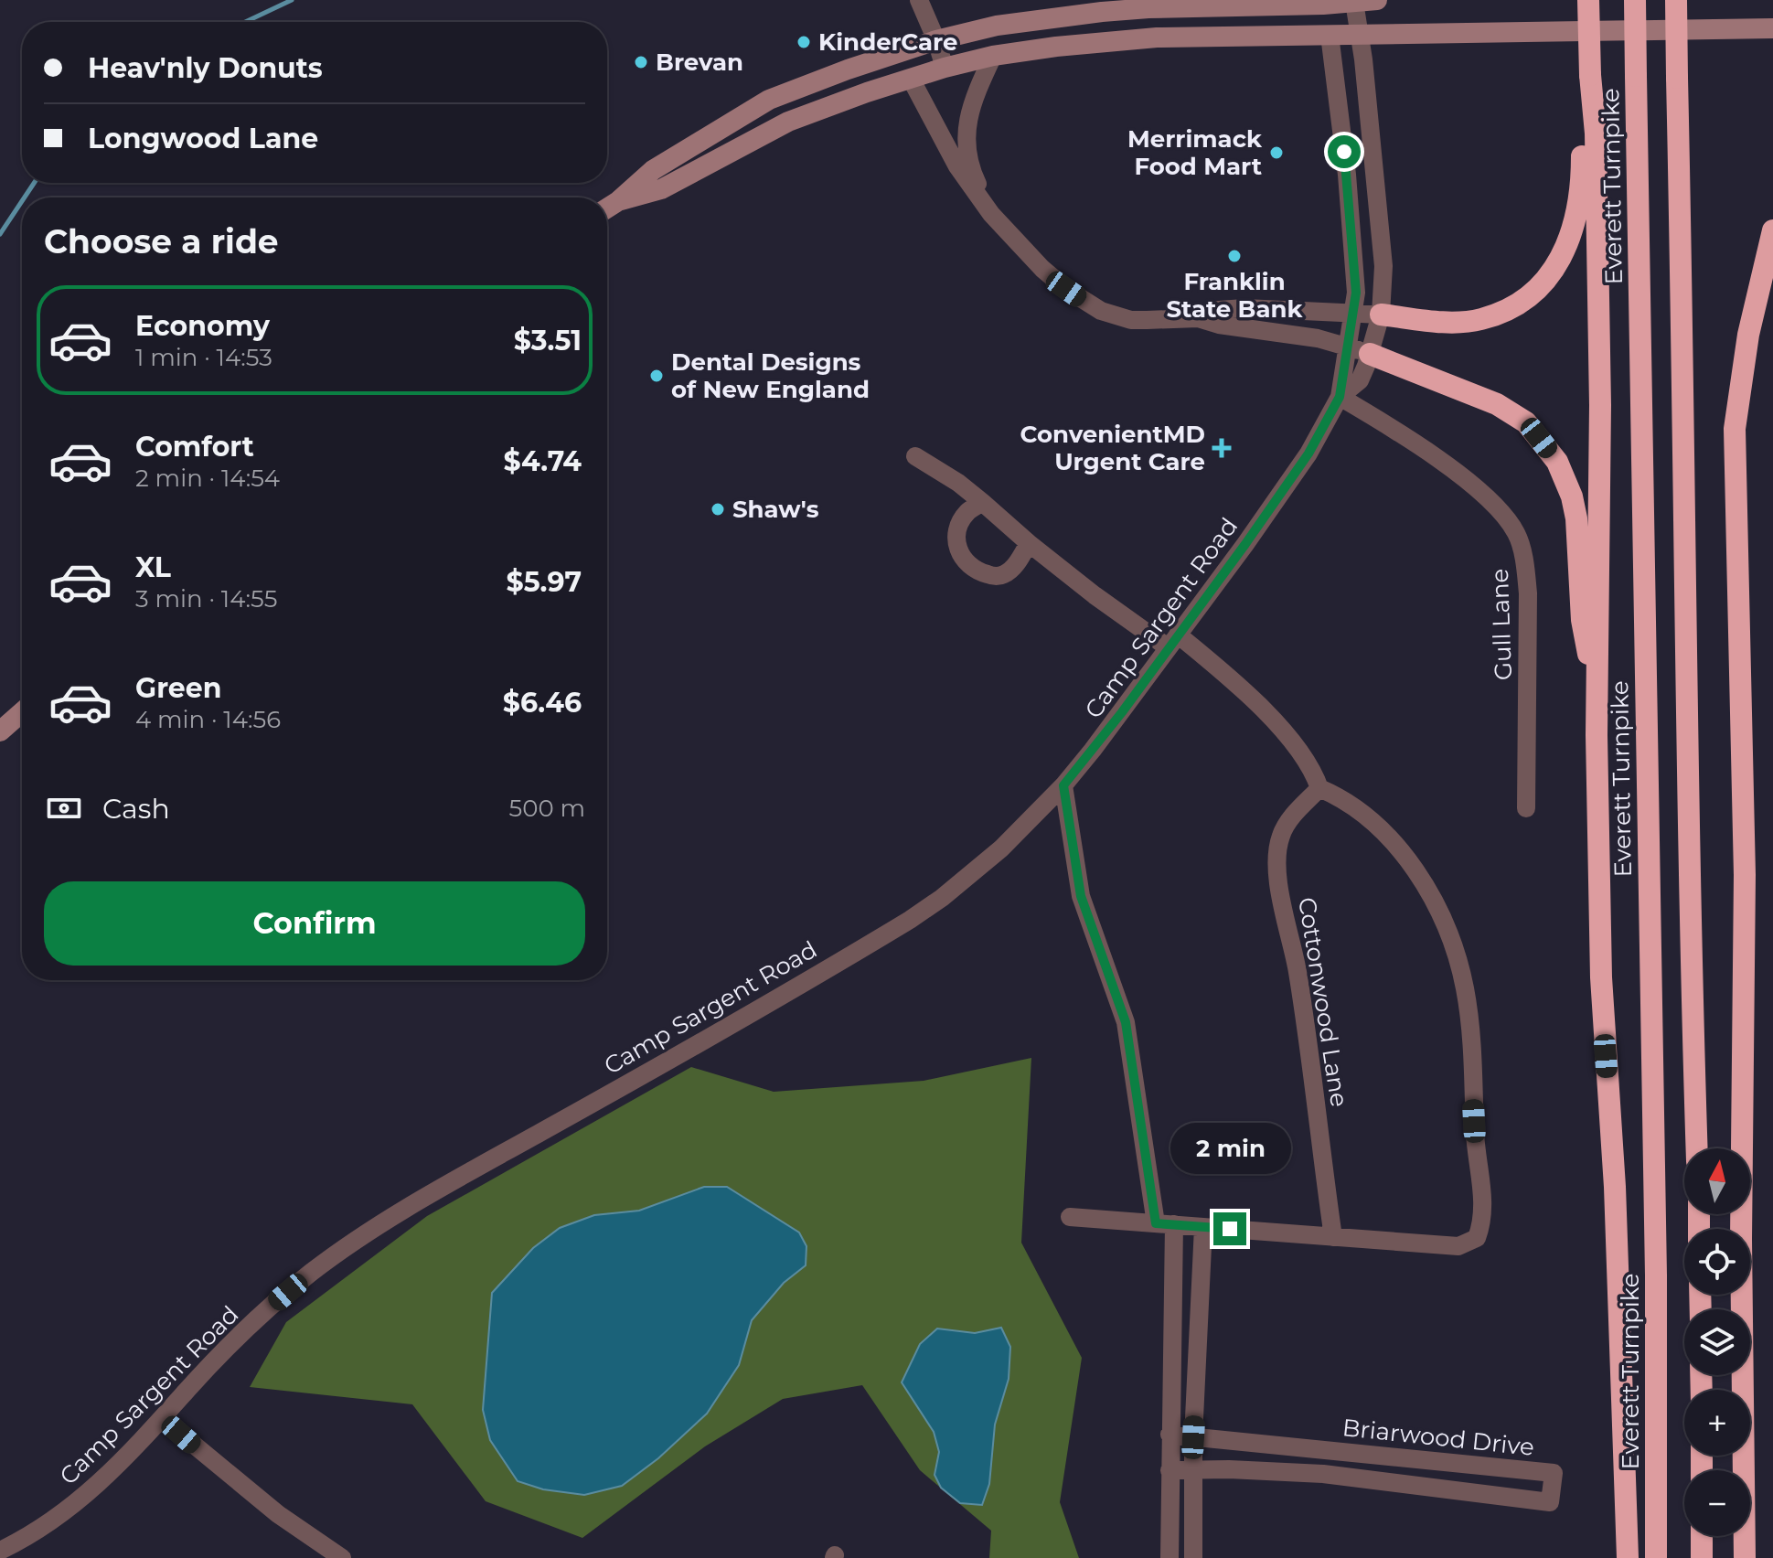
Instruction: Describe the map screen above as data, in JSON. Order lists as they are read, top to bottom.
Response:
{
  "streets": {
    "highway": ["Everett Turnpike"],
    "street": [
      "Camp Sargent Road",
      "Gull Lane",
      "Cottonwood Lane",
      "Briarwood Drive"
    ]
  },
  "crossings": [
    ["Camp Sargent Road", "Gull Lane"]
  ],
  "places": {
    "other": [
      "KinderCare",
      "Brevan",
      "Merrimack Food Mart",
      "Franklin State Bank",
      "Dental Designs of New England",
      "Shaw's"
    ],
    "health": ["ConvenientMD Urgent Care"]
  },
  "north": "top",
  "page": {
    "banner": ["Heav'nly Donuts", "Longwood Lane"],
    "heading": "Choose a ride",
    "list": [
      {
        "name": "Economy",
        "note": "1 min · 14:53",
        "value": "$3.51"
      },
      {
        "name": "Comfort",
        "note": "2 min · 14:54",
        "value": "$4.74"
      },
      {
        "name": "XL",
        "note": "3 min · 14:55",
        "value": "$5.97"
      },
      {
        "name": "Green",
        "note": "4 min · 14:56",
        "value": "$6.46"
      }
    ],
    "pay": ["Cash", "500 m"],
    "buttons": "Confirm",
    "bubble": "2 min",
    "map_buttons": ["+", "−"]
  }
}
